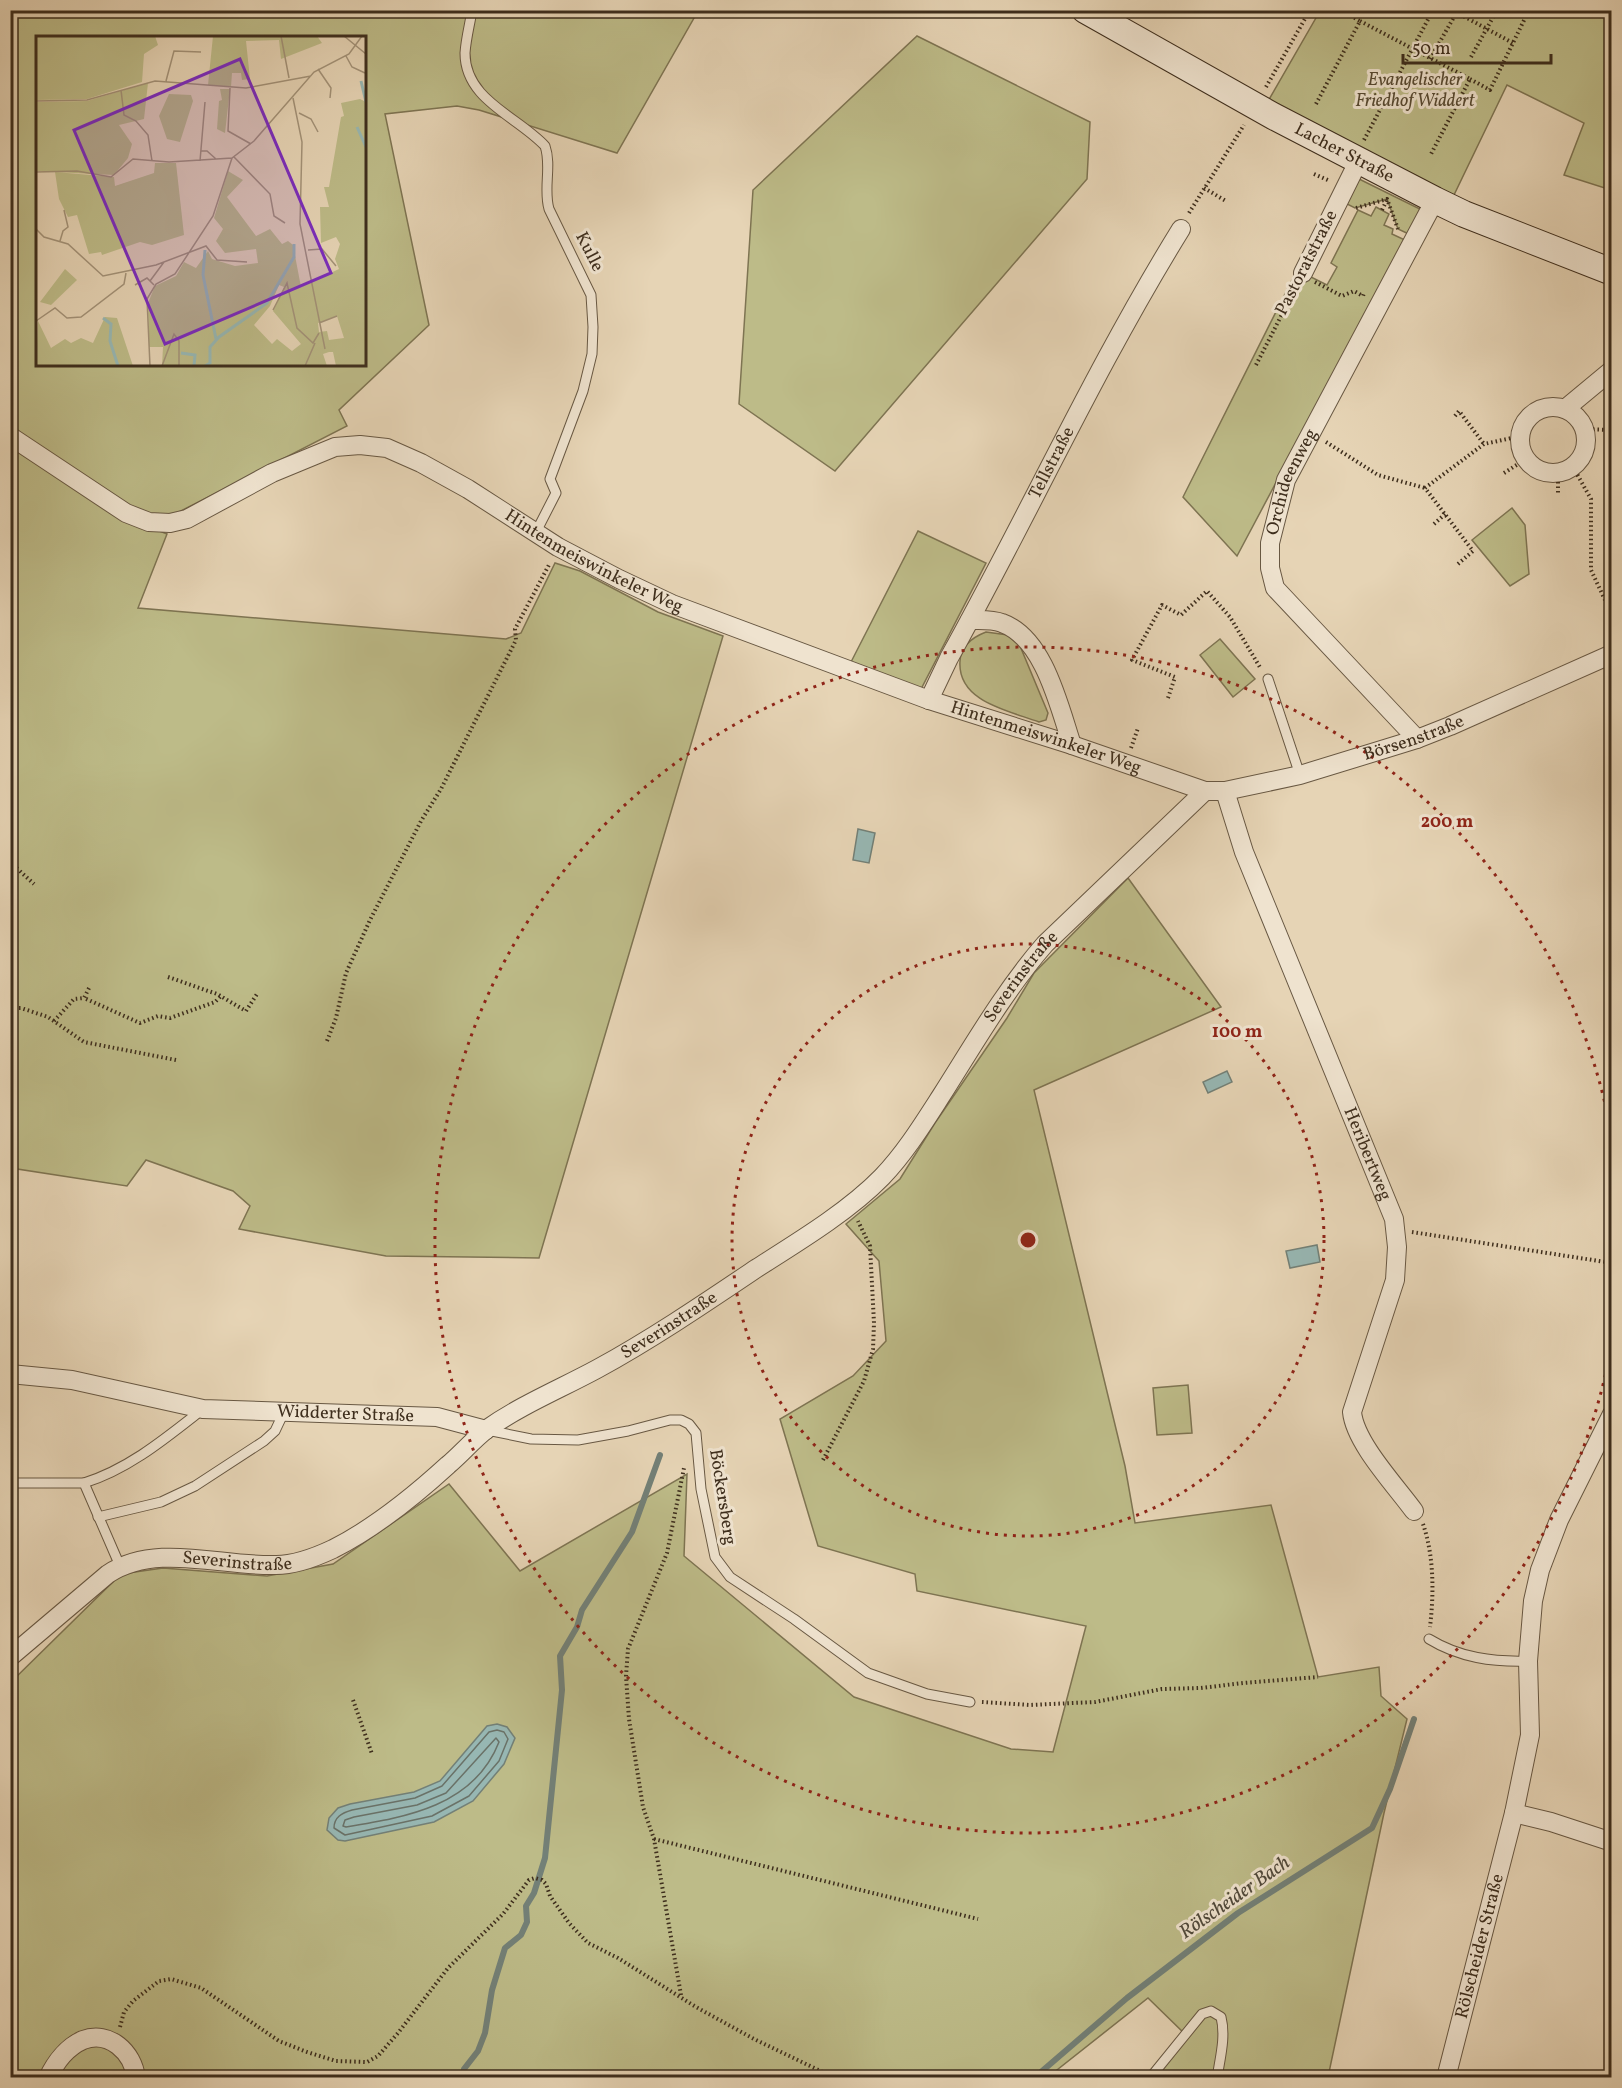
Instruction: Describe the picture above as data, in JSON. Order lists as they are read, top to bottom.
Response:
{
  "streets": {
    "street": [
      "Lacher Straße",
      "Pastoratstraße",
      "Tellstraße",
      "Orchideenweg",
      "Hintenmeiswinkeler Weg",
      "Börsenstraße",
      "Severinstraße",
      "Heribertweg",
      "Widderter Straße",
      "Rölscheider Straße"
    ],
    "lane": ["Kulle", "Böckersberg"]
  },
  "crossings": [
    ["Lacher Straße", "Pastoratstraße"],
    ["Lacher Straße", "Orchideenweg"],
    ["Kulle", "Hintenmeiswinkeler Weg"],
    ["Tellstraße", "Hintenmeiswinkeler Weg"],
    ["Orchideenweg", "Börsenstraße"],
    ["Hintenmeiswinkeler Weg", "Börsenstraße"],
    ["Hintenmeiswinkeler Weg", "Severinstraße"],
    ["Börsenstraße", "Severinstraße"],
    ["Börsenstraße", "Heribertweg"],
    ["Severinstraße", "Widderter Straße"],
    ["Severinstraße", "Böckersberg"],
    ["Widderter Straße", "Böckersberg"]
  ],
  "water": ["Rölscheider Bach"],
  "parks": ["Evangelischer Friedhof Widdert"],
  "scale_bar": "50 m",
  "rings": ["200 m", "100 m"]
}
